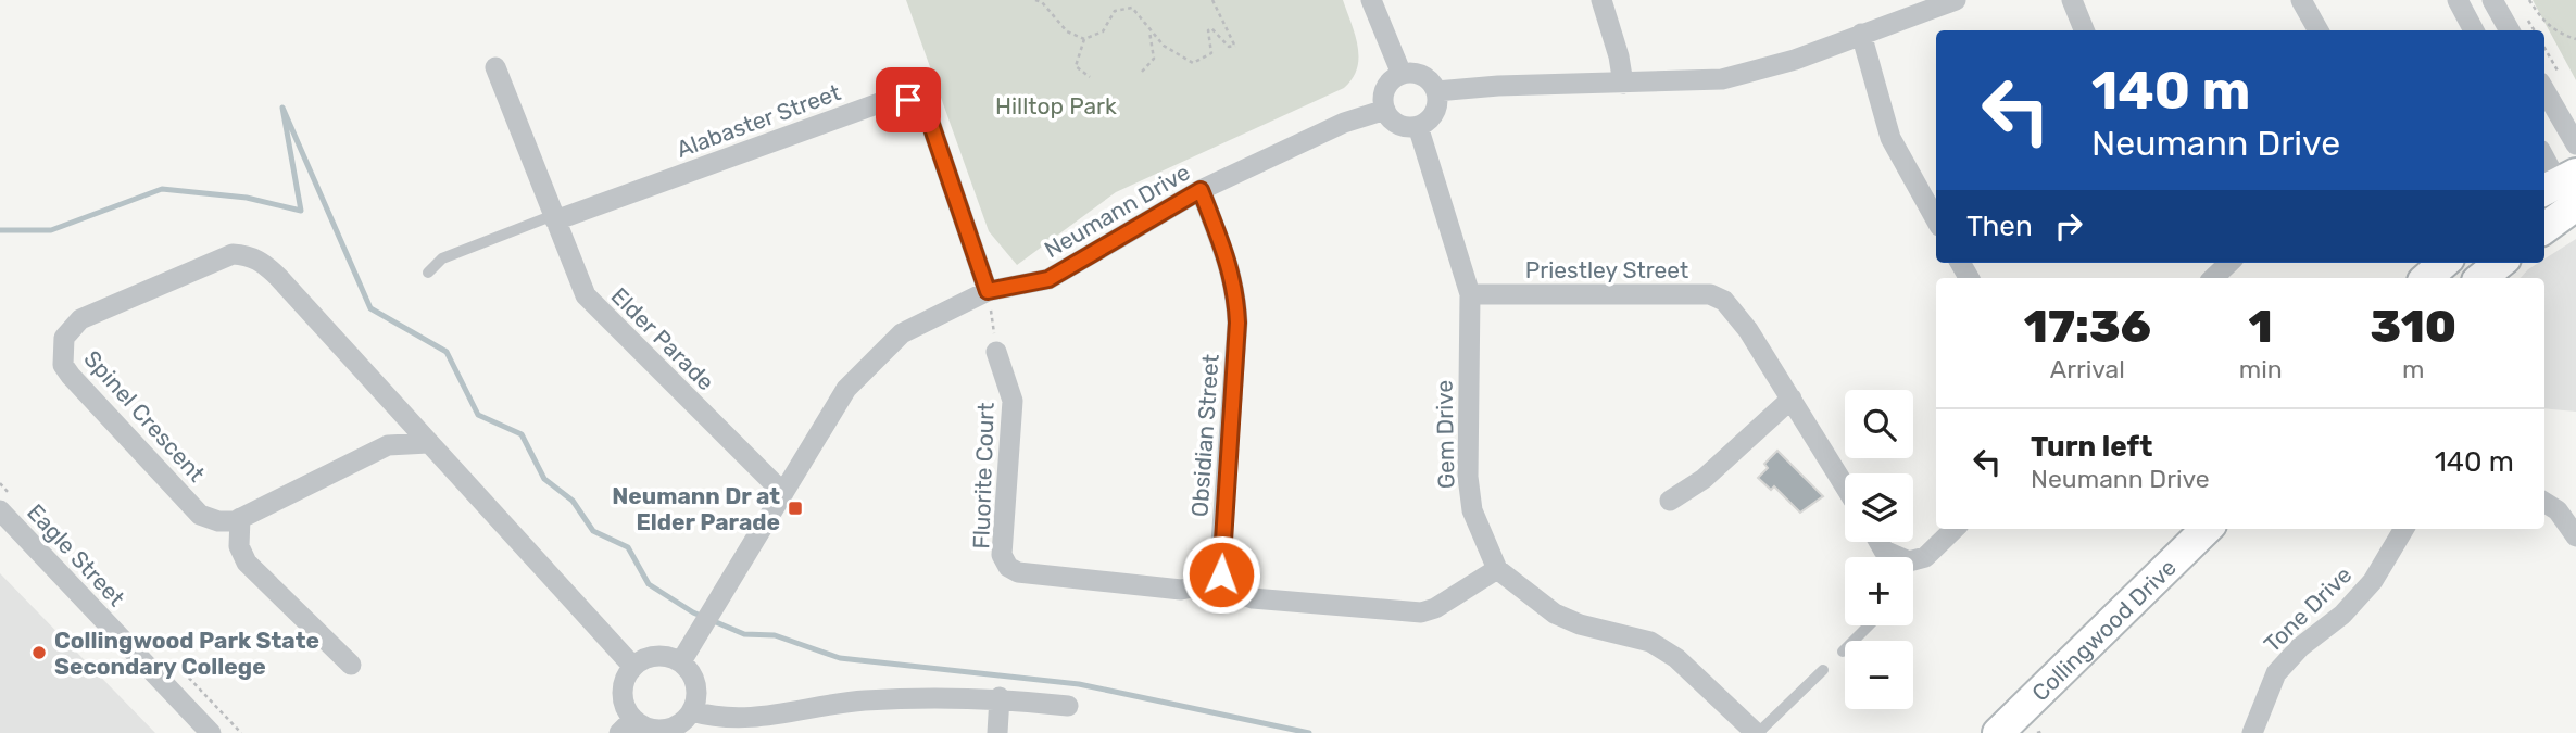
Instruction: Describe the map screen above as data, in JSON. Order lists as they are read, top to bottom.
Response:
{
  "streets": {
    "main road": ["Collingwood Drive"],
    "street": [
      "Alabaster Street",
      "Neumann Drive",
      "Priestley Street",
      "Elder Parade",
      "Spinel Crescent",
      "Gem Drive",
      "Obsidian Street",
      "Fluorite Court",
      "Eagle Street",
      "Tone Drive"
    ]
  },
  "crossings": [
    ["Alabaster Street", "Neumann Drive"],
    ["Alabaster Street", "Elder Parade"],
    ["Neumann Drive", "Elder Parade"],
    ["Neumann Drive", "Spinel Crescent"],
    ["Neumann Drive", "Gem Drive"],
    ["Neumann Drive", "Obsidian Street"],
    ["Priestley Street", "Gem Drive"],
    ["Obsidian Street", "Fluorite Court"]
  ],
  "parks": ["Hilltop Park"],
  "places": {
    "transit": ["Neumann Dr at Elder Parade"],
    "other": ["Collingwood Park State Secondary College"]
  },
  "page": {
    "turn": ["140 m", "Neumann Drive"],
    "then": "Then",
    "eta": [
      "17:36",
      "Arrival",
      "1",
      "min",
      "310",
      "m"
    ],
    "map_buttons": ["+", "−"],
    "list": [
      {
        "name": "Turn left",
        "note": "Neumann Drive",
        "value": "140 m"
      }
    ]
  }
}
